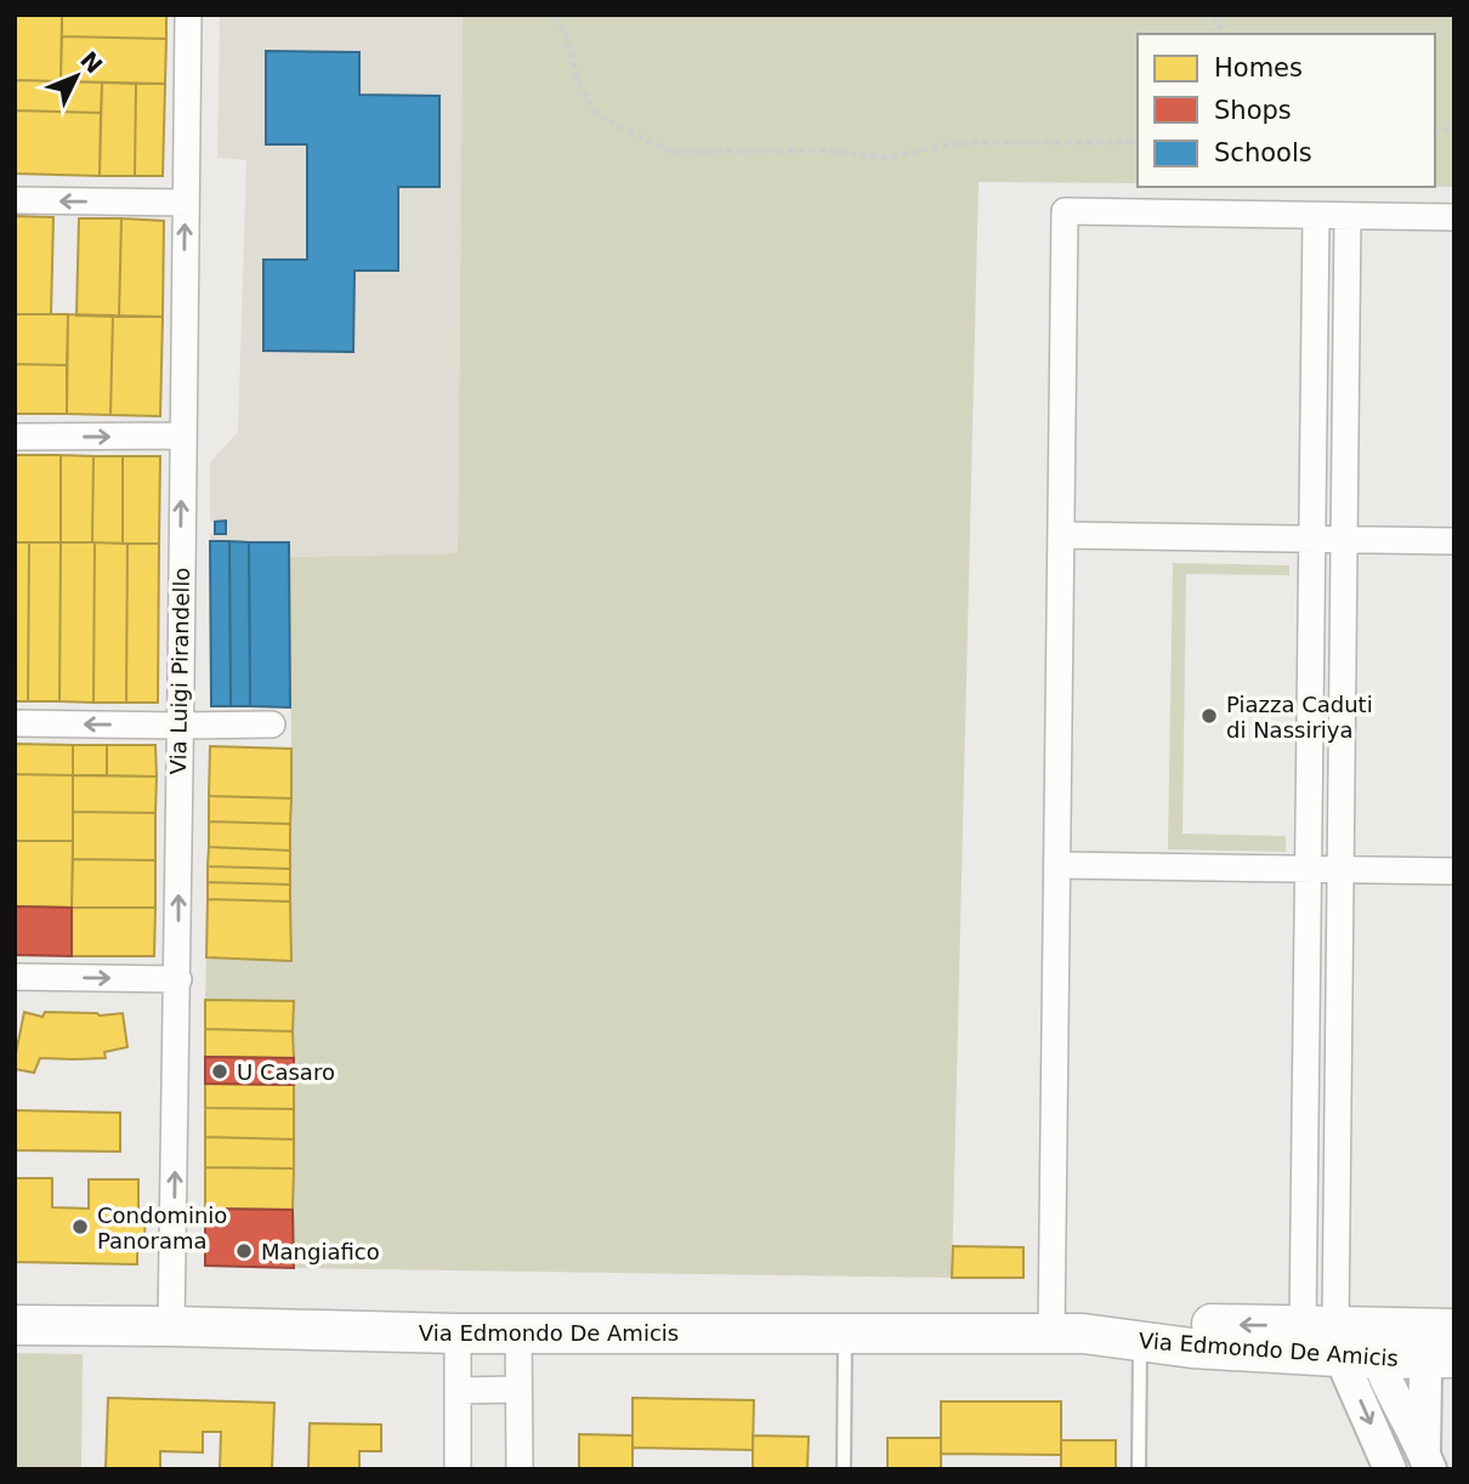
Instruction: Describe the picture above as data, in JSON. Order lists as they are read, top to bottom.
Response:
{
  "streets": {
    "main road": ["Via Edmondo De Amicis"],
    "street": ["Via Luigi Pirandello"]
  },
  "crossings": [
    ["Via Luigi Pirandello", "Via Edmondo De Amicis"]
  ],
  "one_way": ["Via Luigi Pirandello"],
  "places": [
    "Piazza Caduti di Nassiriya",
    "U Casaro",
    "Condominio Panorama",
    "Mangiafico"
  ],
  "legend": ["Homes", "Shops", "Schools"],
  "north": "top right"
}
